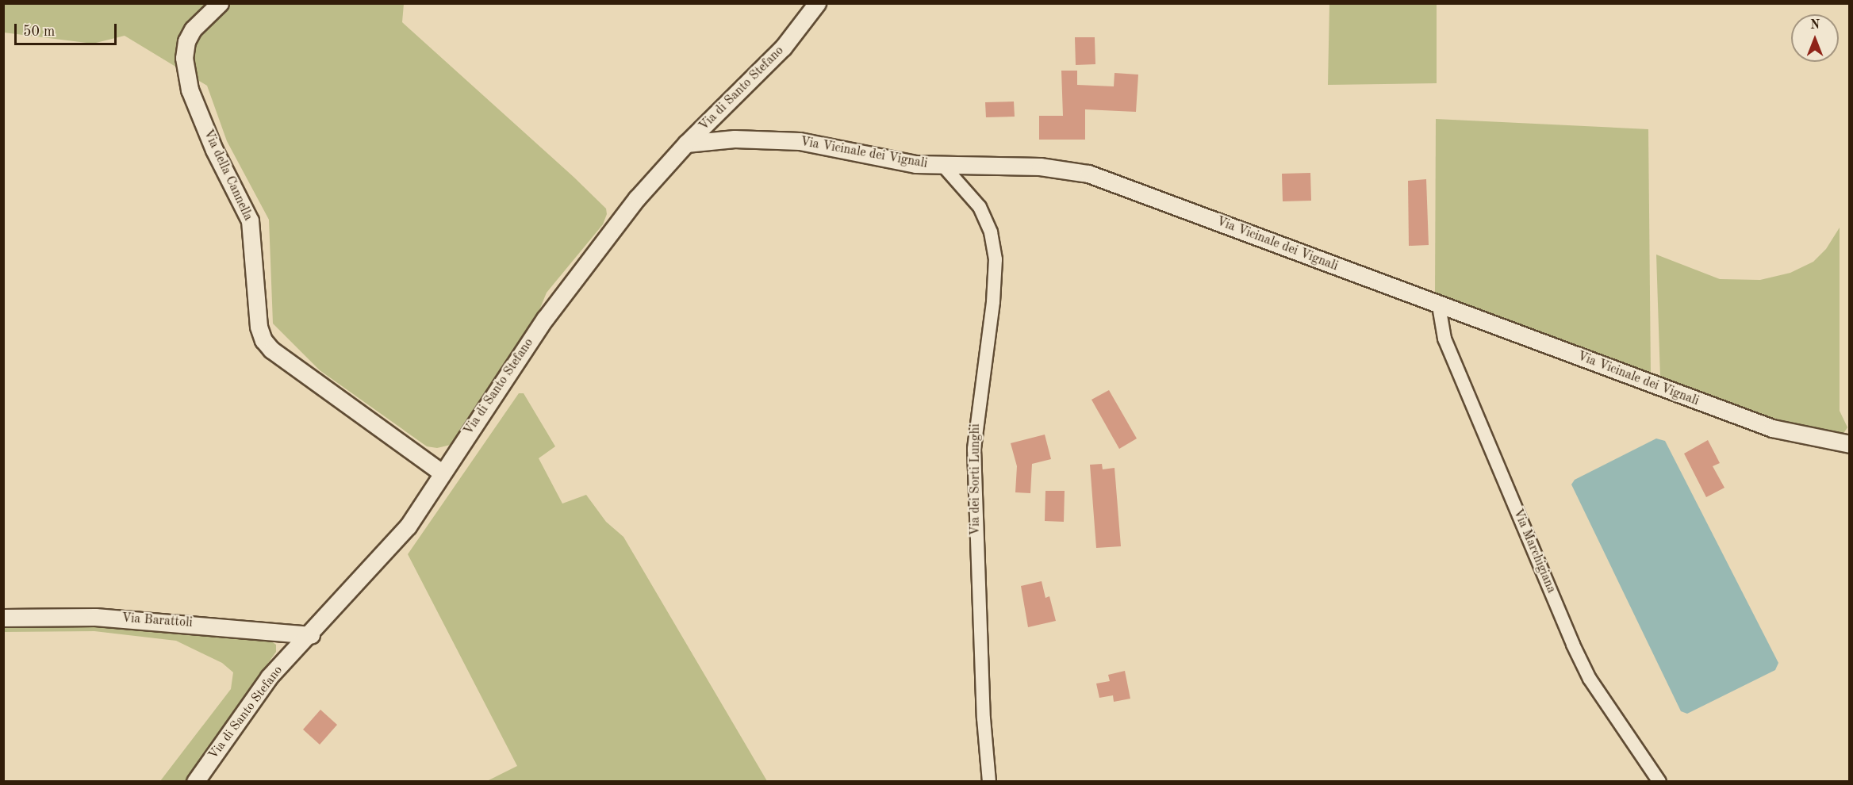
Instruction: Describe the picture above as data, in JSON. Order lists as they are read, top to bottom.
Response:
{
  "streets": {
    "street": [
      "Via di Santo Stefano",
      "Via Vicinale dei Vignali",
      "Via della Cannella",
      "Via dei Sorti Lunghi",
      "Via Marchigiana",
      "Via Barattoli"
    ]
  },
  "crossings": [
    ["Via di Santo Stefano", "Via Vicinale dei Vignali"],
    ["Via di Santo Stefano", "Via della Cannella"],
    ["Via di Santo Stefano", "Via Barattoli"],
    ["Via Vicinale dei Vignali", "Via dei Sorti Lunghi"],
    ["Via Vicinale dei Vignali", "Via Marchigiana"]
  ],
  "scale_bar": "50 m",
  "north": "top"
}
